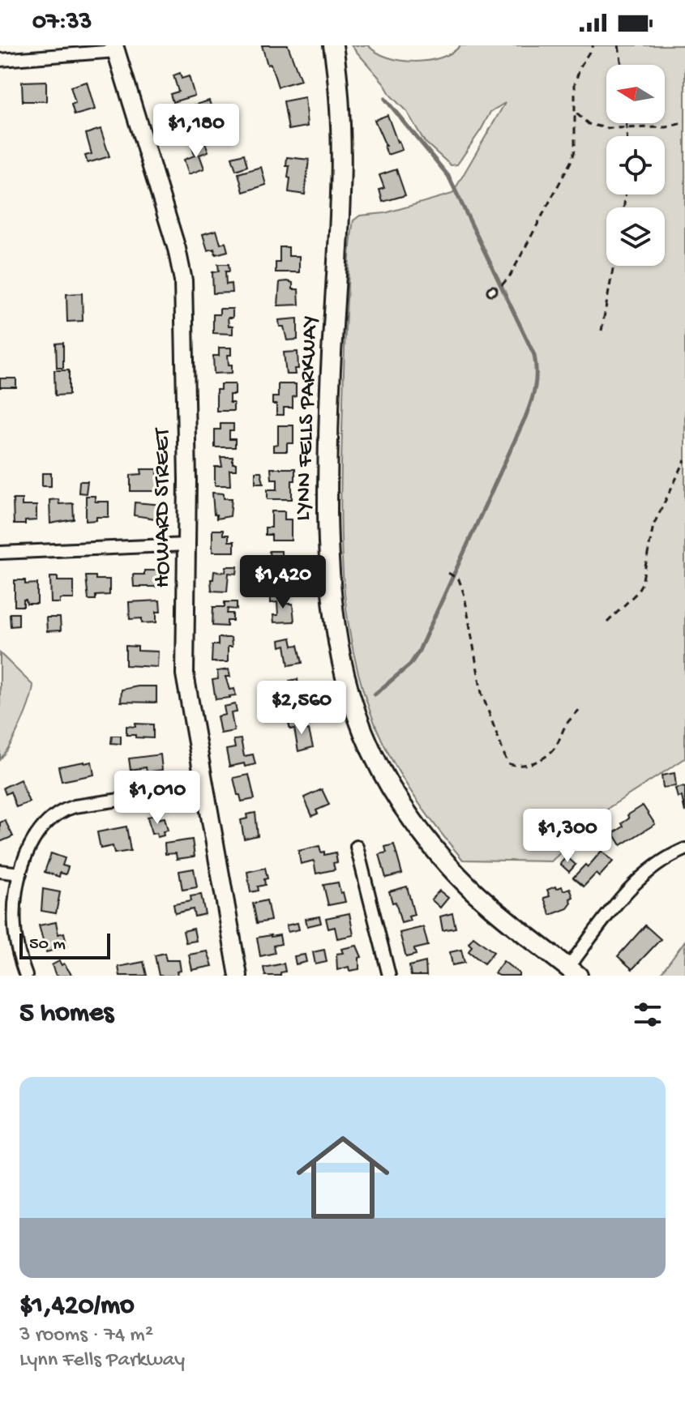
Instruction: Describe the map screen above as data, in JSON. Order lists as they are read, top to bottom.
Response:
{
  "streets": {
    "main road": ["LYNN FELLS PARKWAY"],
    "street": ["HOWARD STREET"]
  },
  "scale_bar": "50 m",
  "north": "left",
  "page": {
    "status": "07:33",
    "price": [
      "$1,180",
      "$1,420",
      "$2,560",
      "$1,010",
      "$1,300"
    ],
    "scale": "50 m",
    "heading": "5 homes",
    "list": [
      {
        "name": "$1,420/mo",
        "note": "3 rooms · 74 m² · Lynn Fells Parkway"
      }
    ]
  }
}
